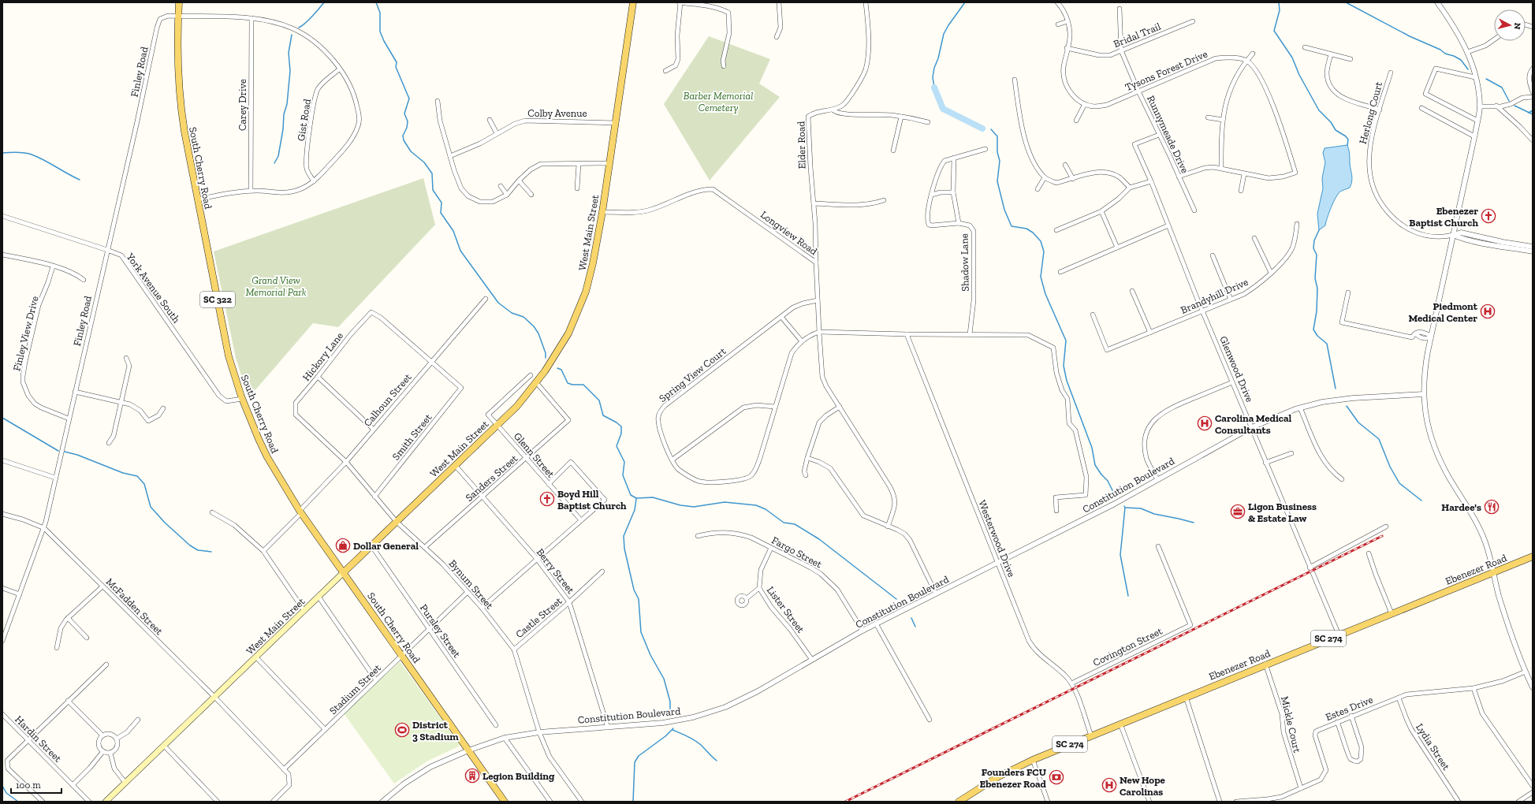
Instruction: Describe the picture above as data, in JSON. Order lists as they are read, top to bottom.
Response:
{
  "streets": {
    "main road": [
      "South Cherry Road",
      "West Main Street",
      "SC 322",
      "Ebenezer Road",
      "SC 274"
    ],
    "street": [
      "Bridal Trail",
      "Tysons Forest Drive",
      "Finley Road",
      "Carey Drive",
      "Colby Avenue",
      "Herlong Court",
      "Gist Road",
      "Runnymeade Drive",
      "Elder Road",
      "Longview Road",
      "Shadow Lane",
      "York Avenue South",
      "Brandyhill Drive",
      "Finley View Drive",
      "Hickory Lane",
      "Glenwood Drive",
      "Spring View Court",
      "Calhoun Street",
      "Smith Street",
      "Glenn Street",
      "Sanders Street",
      "Constitution Boulevard",
      "Westerwood Drive",
      "Fargo Street",
      "Berry Street",
      "Bynum Street",
      "McFadden Street",
      "Lister Street",
      "Castle Street",
      "Pursley Street",
      "Covington Street",
      "Stadium Street",
      "Estes Drive",
      "Mickle Court",
      "Hardin Street",
      "Lydia Street"
    ]
  },
  "crossings": [
    ["Bridal Trail", "Runnymeade Drive"],
    ["Tysons Forest Drive", "Runnymeade Drive"],
    ["Finley Road", "South Cherry Road"],
    ["Finley Road", "York Avenue South"],
    ["Finley Road", "Finley View Drive"],
    ["Finley Road", "McFadden Street"],
    ["Colby Avenue", "West Main Street"],
    ["Runnymeade Drive", "Glenwood Drive"],
    ["Elder Road", "Longview Road"],
    ["South Cherry Road", "West Main Street"],
    ["South Cherry Road", "York Avenue South"],
    ["South Cherry Road", "Calhoun Street"],
    ["South Cherry Road", "Constitution Boulevard"],
    ["South Cherry Road", "Stadium Street"],
    ["West Main Street", "Longview Road"],
    ["West Main Street", "Glenn Street"],
    ["West Main Street", "Sanders Street"],
    ["West Main Street", "Berry Street"],
    ["West Main Street", "Bynum Street"],
    ["West Main Street", "McFadden Street"],
    ["West Main Street", "Pursley Street"],
    ["Longview Road", "Spring View Court"],
    ["Brandyhill Drive", "Glenwood Drive"],
    ["Hickory Lane", "Calhoun Street"],
    ["Hickory Lane", "Smith Street"],
    ["Hickory Lane", "Bynum Street"],
    ["Glenwood Drive", "Constitution Boulevard"],
    ["Glenwood Drive", "Ebenezer Road"],
    ["Calhoun Street", "Smith Street"],
    ["Calhoun Street", "Bynum Street"],
    ["Smith Street", "Bynum Street"],
    ["Glenn Street", "Sanders Street"],
    ["Sanders Street", "Berry Street"],
    ["Sanders Street", "Bynum Street"],
    ["Constitution Boulevard", "Westerwood Drive"],
    ["Constitution Boulevard", "Fargo Street"],
    ["Constitution Boulevard", "Berry Street"],
    ["Constitution Boulevard", "Bynum Street"],
    ["Constitution Boulevard", "Lister Street"],
    ["Westerwood Drive", "Ebenezer Road"],
    ["Westerwood Drive", "Covington Street"],
    ["Fargo Street", "Lister Street"],
    ["Ebenezer Road", "Mickle Court"],
    ["Berry Street", "Castle Street"],
    ["Bynum Street", "Castle Street"],
    ["Bynum Street", "Stadium Street"],
    ["McFadden Street", "Stadium Street"],
    ["Pursley Street", "Stadium Street"],
    ["Estes Drive", "Mickle Court"],
    ["Estes Drive", "Lydia Street"]
  ],
  "parks": ["Barber Memorial Cemetery", "Grand View Memorial Park"],
  "places": {
    "church": ["Ebenezer Baptist Church", "Boyd Hill Baptist Church"],
    "hospital": ["Piedmont Medical Center", "Carolina Medical Consultants", "New Hope Carolinas"],
    "restaurant": ["Hardee's"],
    "office": ["Ligon Business & Estate Law"],
    "shop": ["Dollar General"],
    "sports": ["District 3 Stadium"],
    "building": ["Legion Building"],
    "bank": ["Founders FCU Ebenezer Road"]
  },
  "scale_bar": "100 m",
  "north": "right"
}
